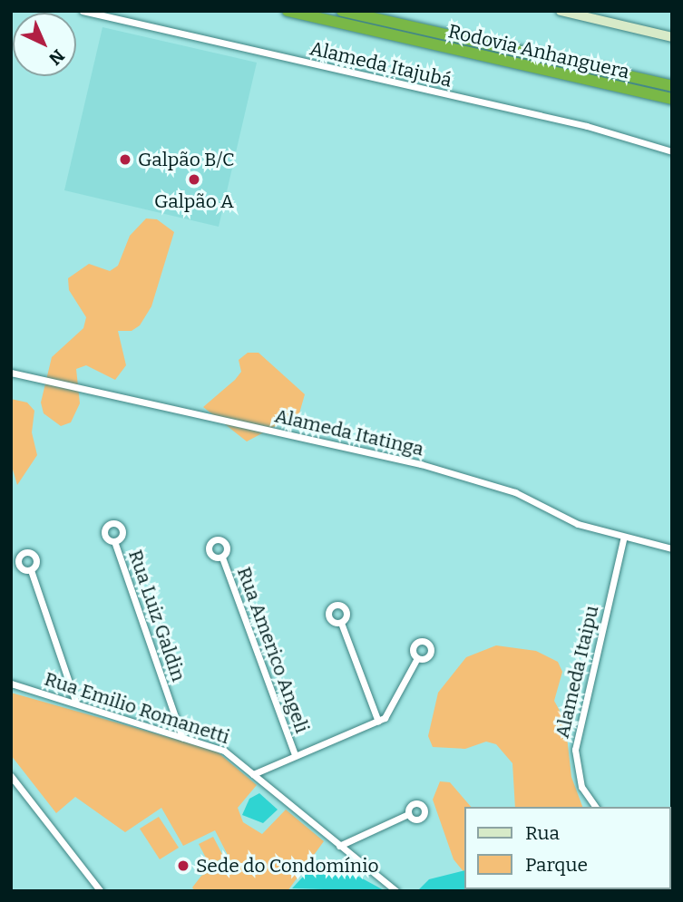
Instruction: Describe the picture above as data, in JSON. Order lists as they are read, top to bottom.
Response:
{
  "streets": {
    "highway": ["Rodovia Anhanguera"],
    "street": [
      "Alameda Itajubá",
      "Alameda Itatinga",
      "Rua Luiz Galdin",
      "Rua Americo Angeli",
      "Alameda Itaipu",
      "Rua Emilio Romanetti"
    ]
  },
  "crossings": [
    ["Alameda Itatinga", "Alameda Itaipu"],
    ["Rua Luiz Galdin", "Rua Emilio Romanetti"]
  ],
  "places": ["Galpão B/C", "Galpão A", "Sede do Condomínio"],
  "legend": ["Rua", "Parque"],
  "north": "bottom right"
}
